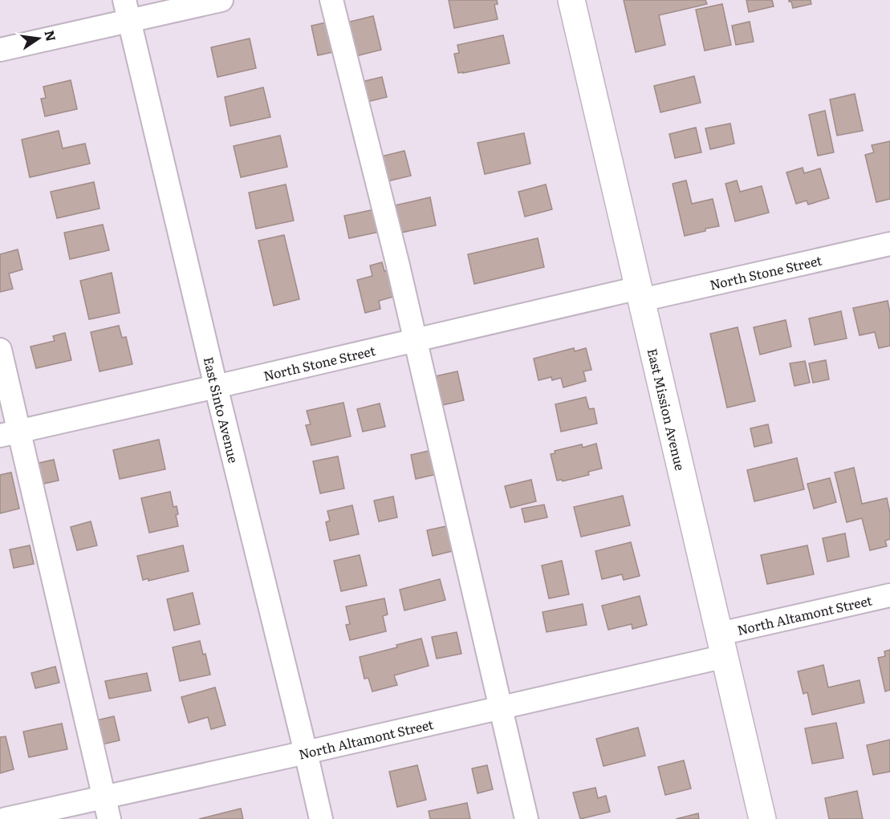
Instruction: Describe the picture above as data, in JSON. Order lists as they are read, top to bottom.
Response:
{
  "streets": {
    "main road": ["East Mission Avenue"],
    "street": ["North Stone Street", "East Sinto Avenue", "North Altamont Street"]
  },
  "crossings": [
    ["North Stone Street", "East Mission Avenue"],
    ["North Stone Street", "East Sinto Avenue"],
    ["East Mission Avenue", "North Altamont Street"],
    ["East Sinto Avenue", "North Altamont Street"]
  ],
  "north": "right"
}
